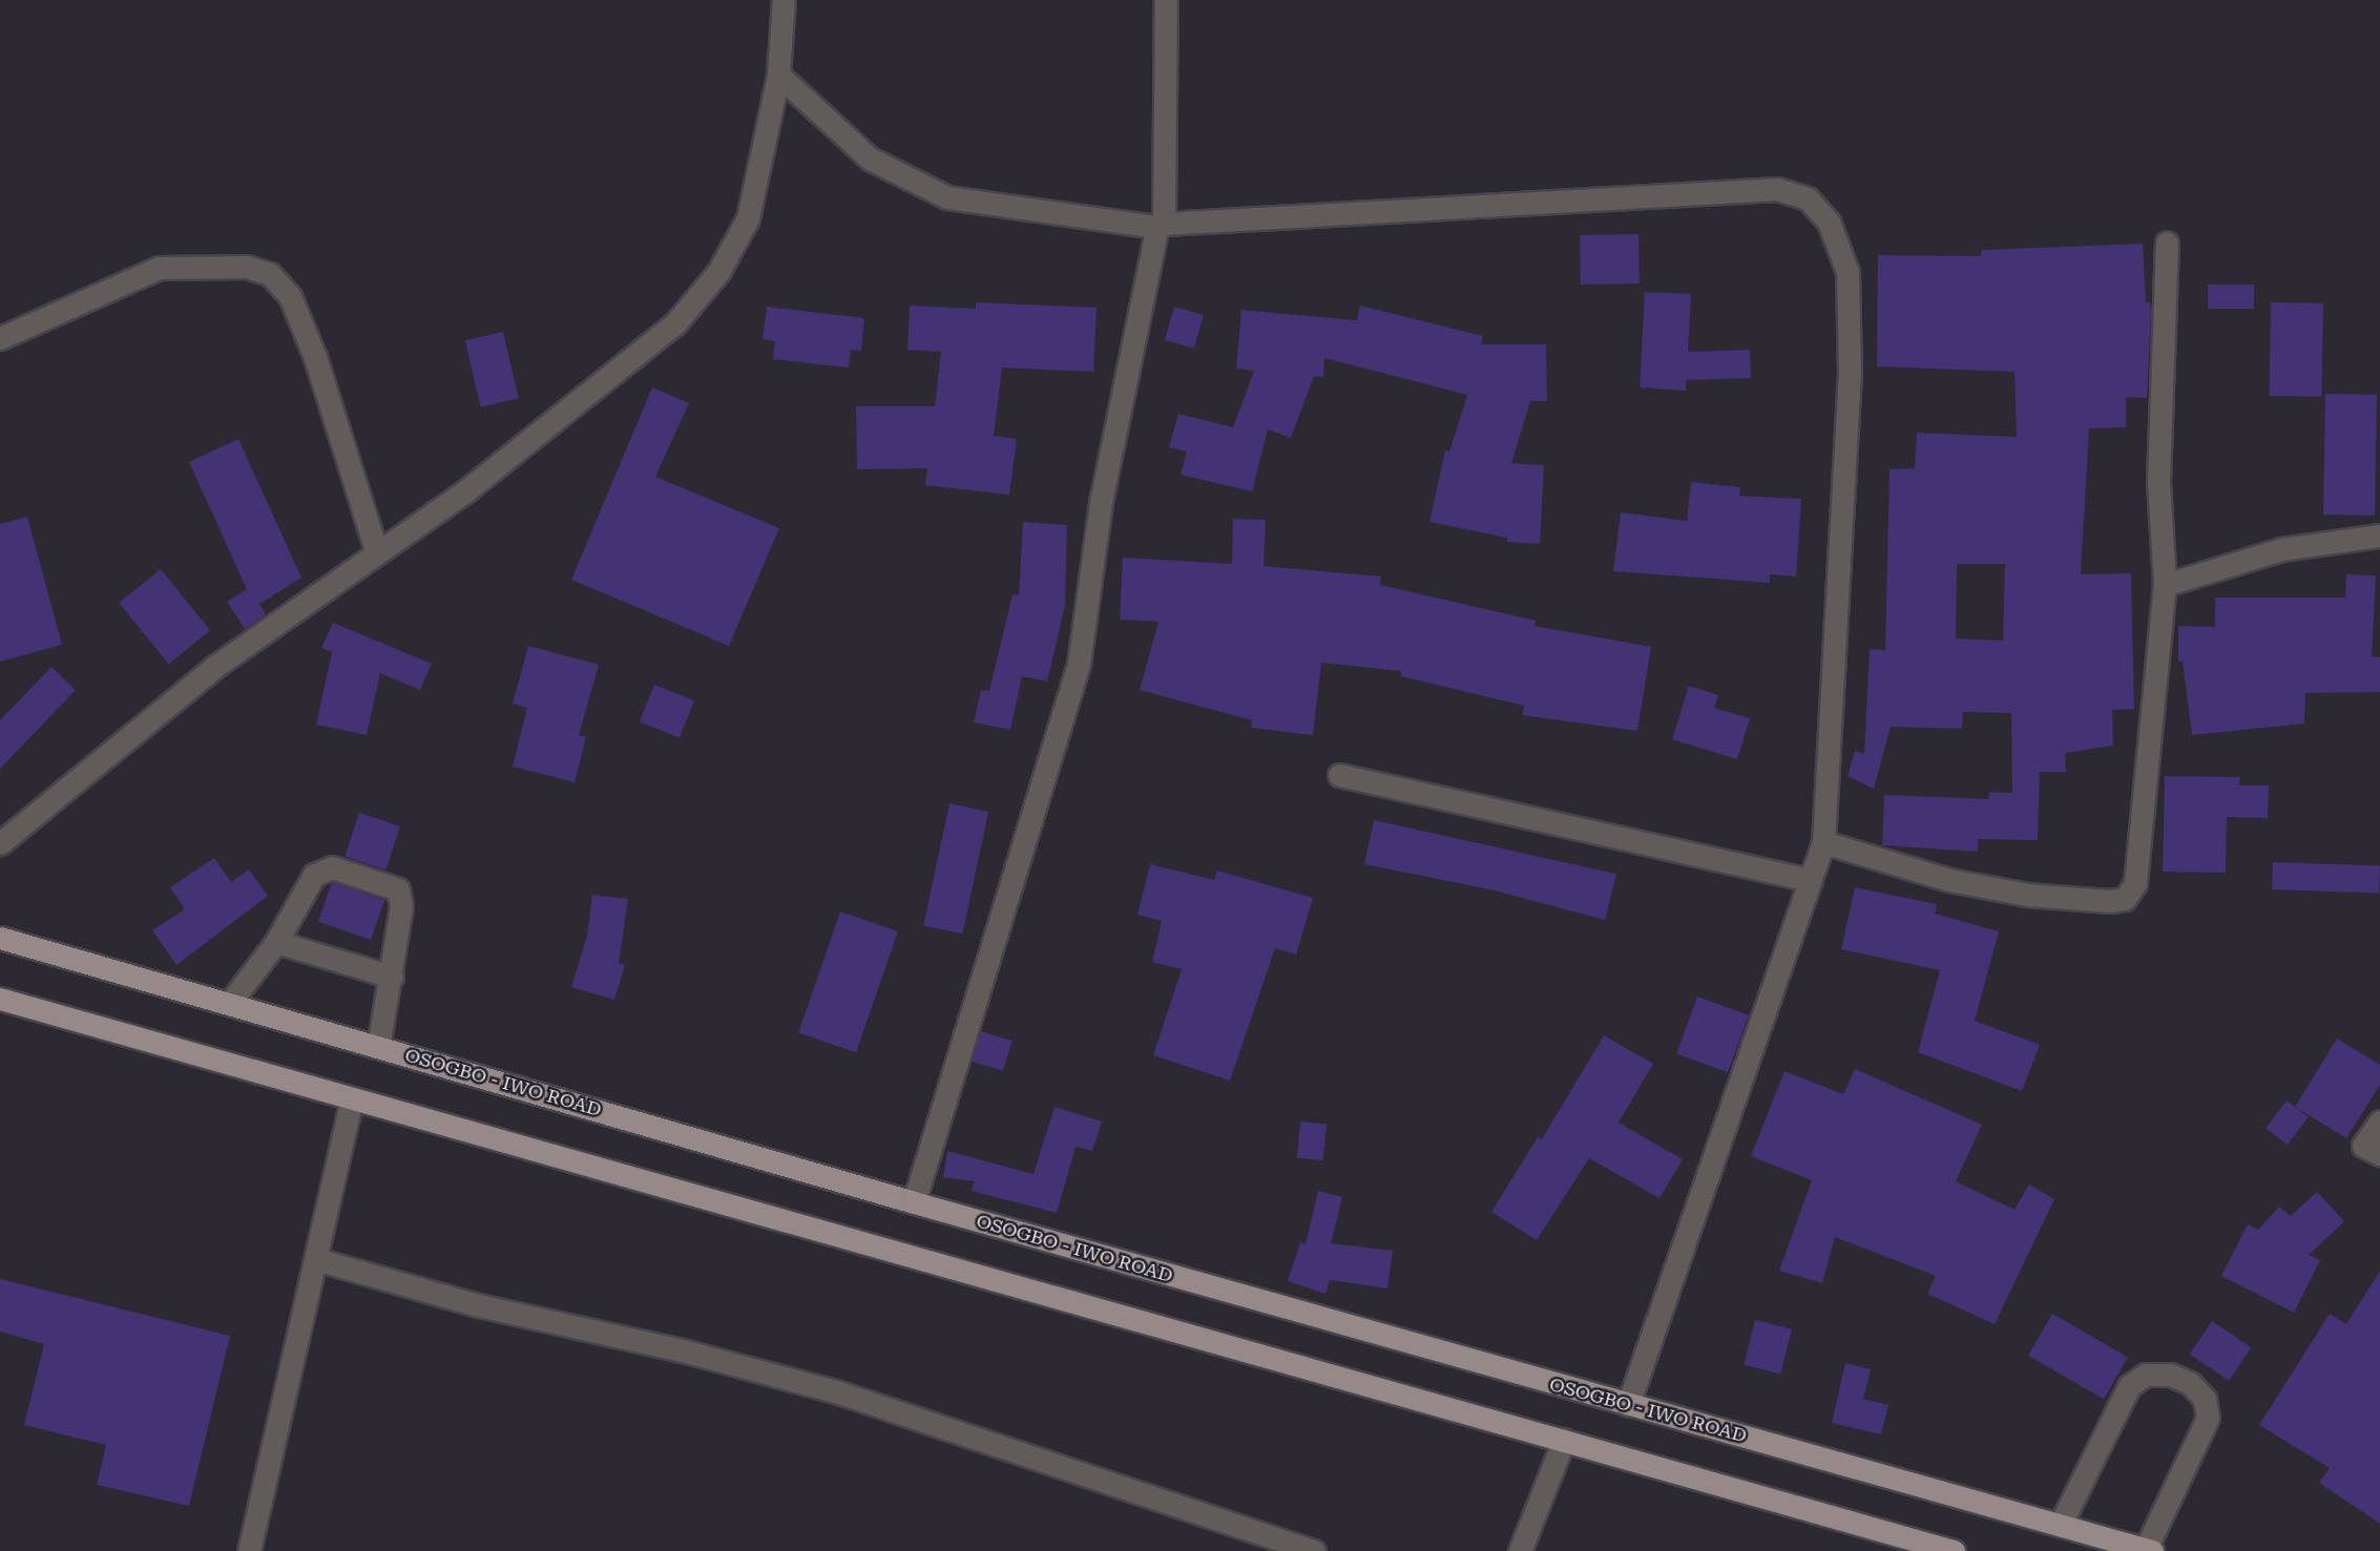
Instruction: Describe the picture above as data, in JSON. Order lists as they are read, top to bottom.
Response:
{
  "streets": {
    "main road": ["OSOGBO - IWO ROAD"]
  }
}
